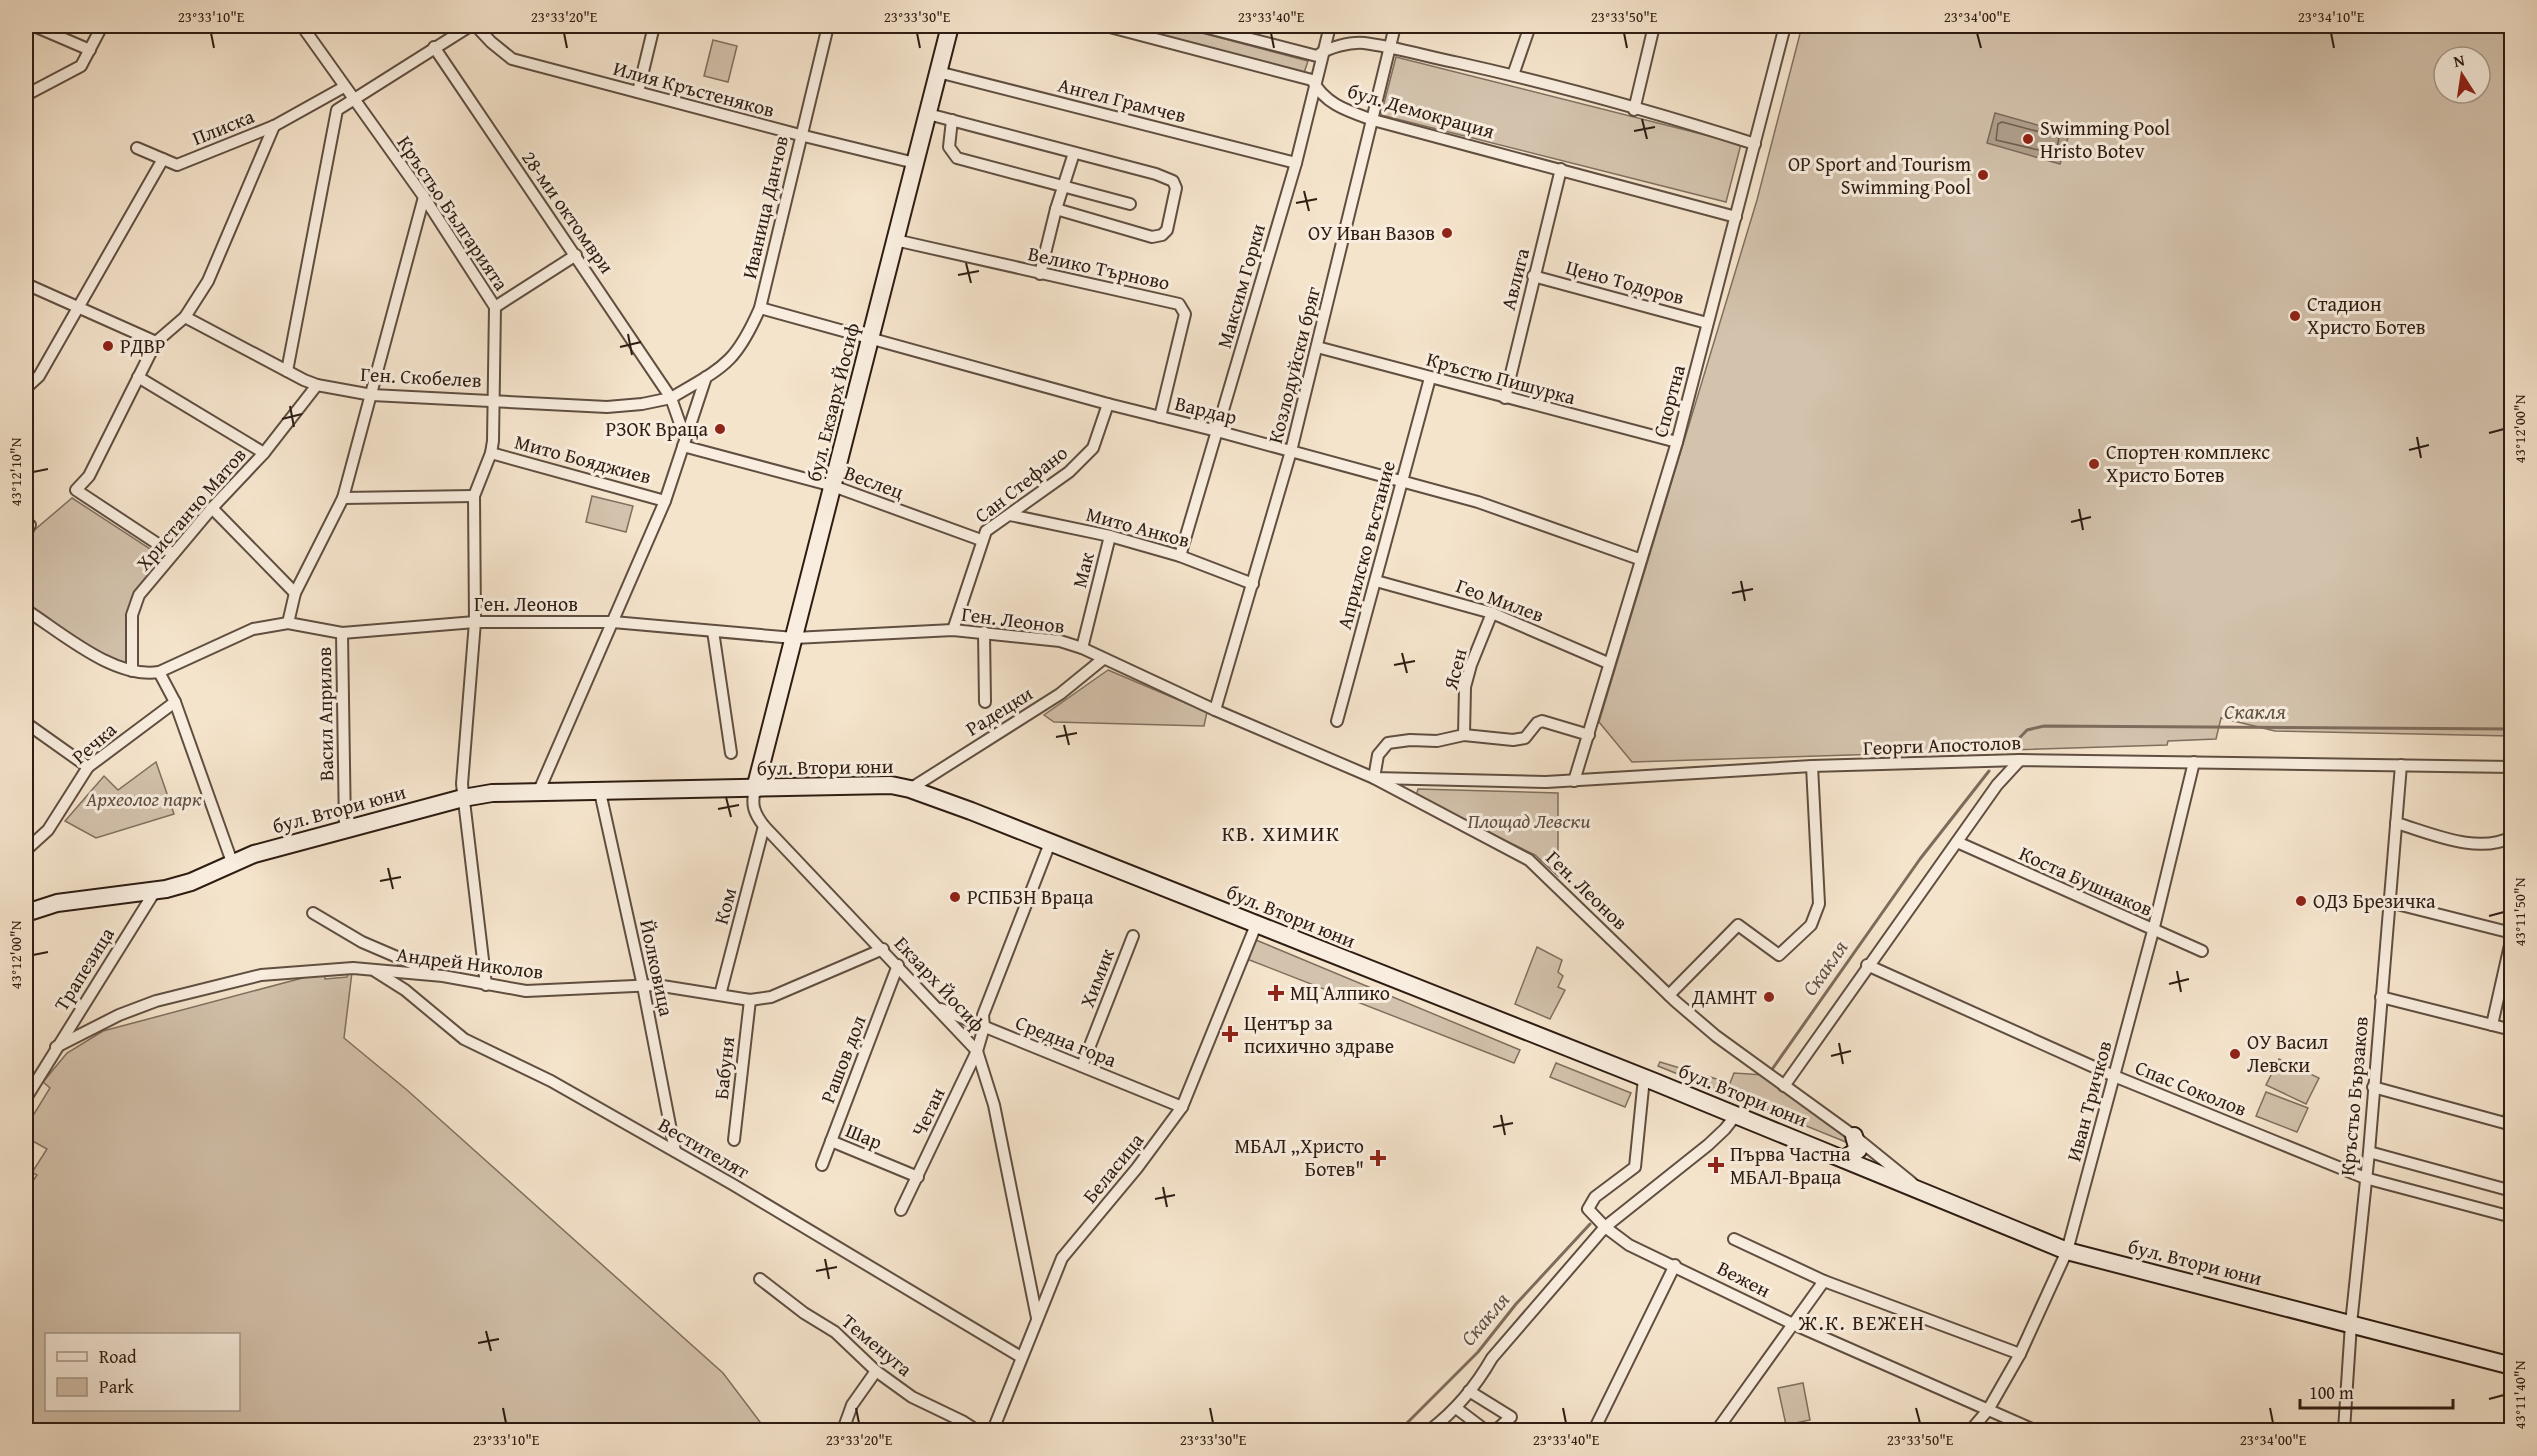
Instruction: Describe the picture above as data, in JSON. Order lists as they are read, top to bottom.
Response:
{
  "streets": {
    "street": [
      "Илия Кръстеняков",
      "Ангел Грамчев",
      "бул. Демокрация",
      "Плиска",
      "Иваница Данчов",
      "28-ми октомври",
      "Кръстьо Българията",
      "Велико Търново",
      "Авлига",
      "Цено Тодоров",
      "Максим Горки",
      "Козлодуйски бряг",
      "Ген. Скобелев",
      "Кръстю Пишурка",
      "Спортна",
      "бул. Екзарх Йосиф",
      "Вардар",
      "Мито Бояджиев",
      "Веслец",
      "Сан Стефано",
      "Христанчо Матов",
      "Мито Анков",
      "Априлско въстание",
      "Мак",
      "Гео Милев",
      "Ген. Леонов",
      "Ясен",
      "Радецки",
      "Васил Априлов",
      "Речка",
      "Георги Апостолов",
      "бул. Втори юни",
      "Коста Бушнаков",
      "Ком",
      "Андрей Николов",
      "Йолковица",
      "Трапезица",
      "Химик",
      "Екзарх Йосиф",
      "Средна гора",
      "Рашов дол",
      "Бабуня",
      "Спас Соколов",
      "Кръстьо Бързаков",
      "Иван Тричков",
      "Чеган",
      "Шар",
      "Вестителят",
      "Беласица",
      "Вежен",
      "Теменуга"
    ]
  },
  "crossings": [
    ["Илия Кръстеняков", "Иваница Данчов"],
    ["Илия Кръстеняков", "бул. Екзарх Йосиф"],
    ["Ангел Грамчев", "Максим Горки"],
    ["Ангел Грамчев", "бул. Екзарх Йосиф"],
    ["бул. Демокрация", "Авлига"],
    ["бул. Демокрация", "Максим Горки"],
    ["бул. Демокрация", "Козлодуйски бряг"],
    ["бул. Демокрация", "Спортна"],
    ["Плиска", "Кръстьо Българията"],
    ["Иваница Данчов", "28-ми октомври"],
    ["Иваница Данчов", "Ген. Скобелев"],
    ["Иваница Данчов", "Вардар"],
    ["28-ми октомври", "Ген. Скобелев"],
    ["28-ми октомври", "Веслец"],
    ["Кръстьо Българията", "Ген. Скобелев"],
    ["Кръстьо Българията", "Мито Бояджиев"],
    ["Кръстьо Българията", "Ген. Леонов"],
    ["Кръстьо Българията", "бул. Втори юни"],
    ["Кръстьо Българията", "Андрей Николов"],
    ["Велико Търново", "бул. Екзарх Йосиф"],
    ["Велико Търново", "Вардар"],
    ["Авлига", "Цено Тодоров"],
    ["Авлига", "Кръстю Пишурка"],
    ["Цено Тодоров", "Спортна"],
    ["Максим Горки", "Вардар"],
    ["Максим Горки", "Мито Анков"],
    ["Козлодуйски бряг", "Кръстю Пишурка"],
    ["Козлодуйски бряг", "Вардар"],
    ["Козлодуйски бряг", "Мито Анков"],
    ["Козлодуйски бряг", "Ген. Леонов"],
    ["Ген. Скобелев", "Христанчо Матов"],
    ["Кръстю Пишурка", "Спортна"],
    ["Кръстю Пишурка", "Априлско въстание"],
    ["Спортна", "Вардар"],
    ["Спортна", "Гео Милев"],
    ["Спортна", "Георги Апостолов"],
    ["бул. Екзарх Йосиф", "Вардар"],
    ["бул. Екзарх Йосиф", "Веслец"],
    ["бул. Екзарх Йосиф", "Ген. Леонов"],
    ["бул. Екзарх Йосиф", "бул. Втори юни"],
    ["бул. Екзарх Йосиф", "Екзарх Йосиф"],
    ["Вардар", "Сан Стефано"],
    ["Вардар", "Априлско въстание"],
    ["Веслец", "Сан Стефано"],
    ["Сан Стефано", "Мито Анков"],
    ["Сан Стефано", "Ген. Леонов"],
    ["Христанчо Матов", "Ген. Леонов"],
    ["Мито Анков", "Мак"],
    ["Априлско въстание", "Гео Милев"],
    ["Мак", "Ген. Леонов"],
    ["Гео Милев", "Ясен"],
    ["Ген. Леонов", "Радецки"],
    ["Ген. Леонов", "Васил Априлов"],
    ["Ген. Леонов", "Георги Апостолов"],
    ["Ген. Леонов", "бул. Втори юни"],
    ["Радецки", "бул. Втори юни"],
    ["Васил Априлов", "бул. Втори юни"],
    ["Георги Апостолов", "Кръстьо Бързаков"],
    ["Георги Апостолов", "Иван Тричков"],
    ["бул. Втори юни", "Йолковица"],
    ["бул. Втори юни", "Трапезица"],
    ["бул. Втори юни", "Екзарх Йосиф"],
    ["бул. Втори юни", "Кръстьо Бързаков"],
    ["бул. Втори юни", "Иван Тричков"],
    ["бул. Втори юни", "Чеган"],
    ["бул. Втори юни", "Беласица"],
    ["бул. Втори юни", "Вежен"],
    ["Коста Бушнаков", "Иван Тричков"],
    ["Ком", "Андрей Николов"],
    ["Ком", "Екзарх Йосиф"],
    ["Андрей Николов", "Йолковица"],
    ["Андрей Николов", "Трапезица"],
    ["Андрей Николов", "Екзарх Йосиф"],
    ["Андрей Николов", "Бабуня"],
    ["Андрей Николов", "Вестителят"],
    ["Йолковица", "Вестителят"],
    ["Химик", "Средна гора"],
    ["Екзарх Йосиф", "Средна гора"],
    ["Екзарх Йосиф", "Рашов дол"],
    ["Екзарх Йосиф", "Чеган"],
    ["Екзарх Йосиф", "Беласица"],
    ["Средна гора", "Чеган"],
    ["Средна гора", "Беласица"],
    ["Рашов дол", "Шар"],
    ["Спас Соколов", "Кръстьо Бързаков"],
    ["Спас Соколов", "Иван Тричков"],
    ["Иван Тричков", "Вежен"],
    ["Чеган", "Шар"],
    ["Вестителят", "Беласица"]
  ],
  "districts": ["КВ. ХИМИК", "Ж.К. ВЕЖЕН"],
  "water": ["Скакля"],
  "parks": ["Археолог парк", "Площад Левски"],
  "places": {
    "other": [
      "Swimming Pool Hristo Botev",
      "OP Sport and Tourism Swimming Pool",
      "ОУ Иван Вазов",
      "Стадион Христо Ботев",
      "РДВР",
      "РЗОК Враца",
      "Спортен комплекс Христо Ботев",
      "РСПБЗН Враца",
      "ОДЗ Брезичка",
      "ДАМНТ",
      "ОУ Васил Левски"
    ],
    "health": [
      "МЦ Алпико",
      "Център за психично здраве",
      "МБАЛ „Христо Ботев\"",
      "Първа Частна МБАЛ-Враца"
    ]
  },
  "legend": ["Road", "Park"],
  "scale_bar": "100 m",
  "north": "top",
  "coordinates": [
    "23°33'10\"E",
    "23°33'20\"E",
    "23°33'30\"E",
    "23°33'40\"E",
    "23°33'50\"E",
    "23°34'00\"E",
    "23°34'10\"E",
    "43°12'00\"N",
    "43°12'10\"N",
    "43°11'50\"N",
    "43°11'40\"N"
  ]
}
